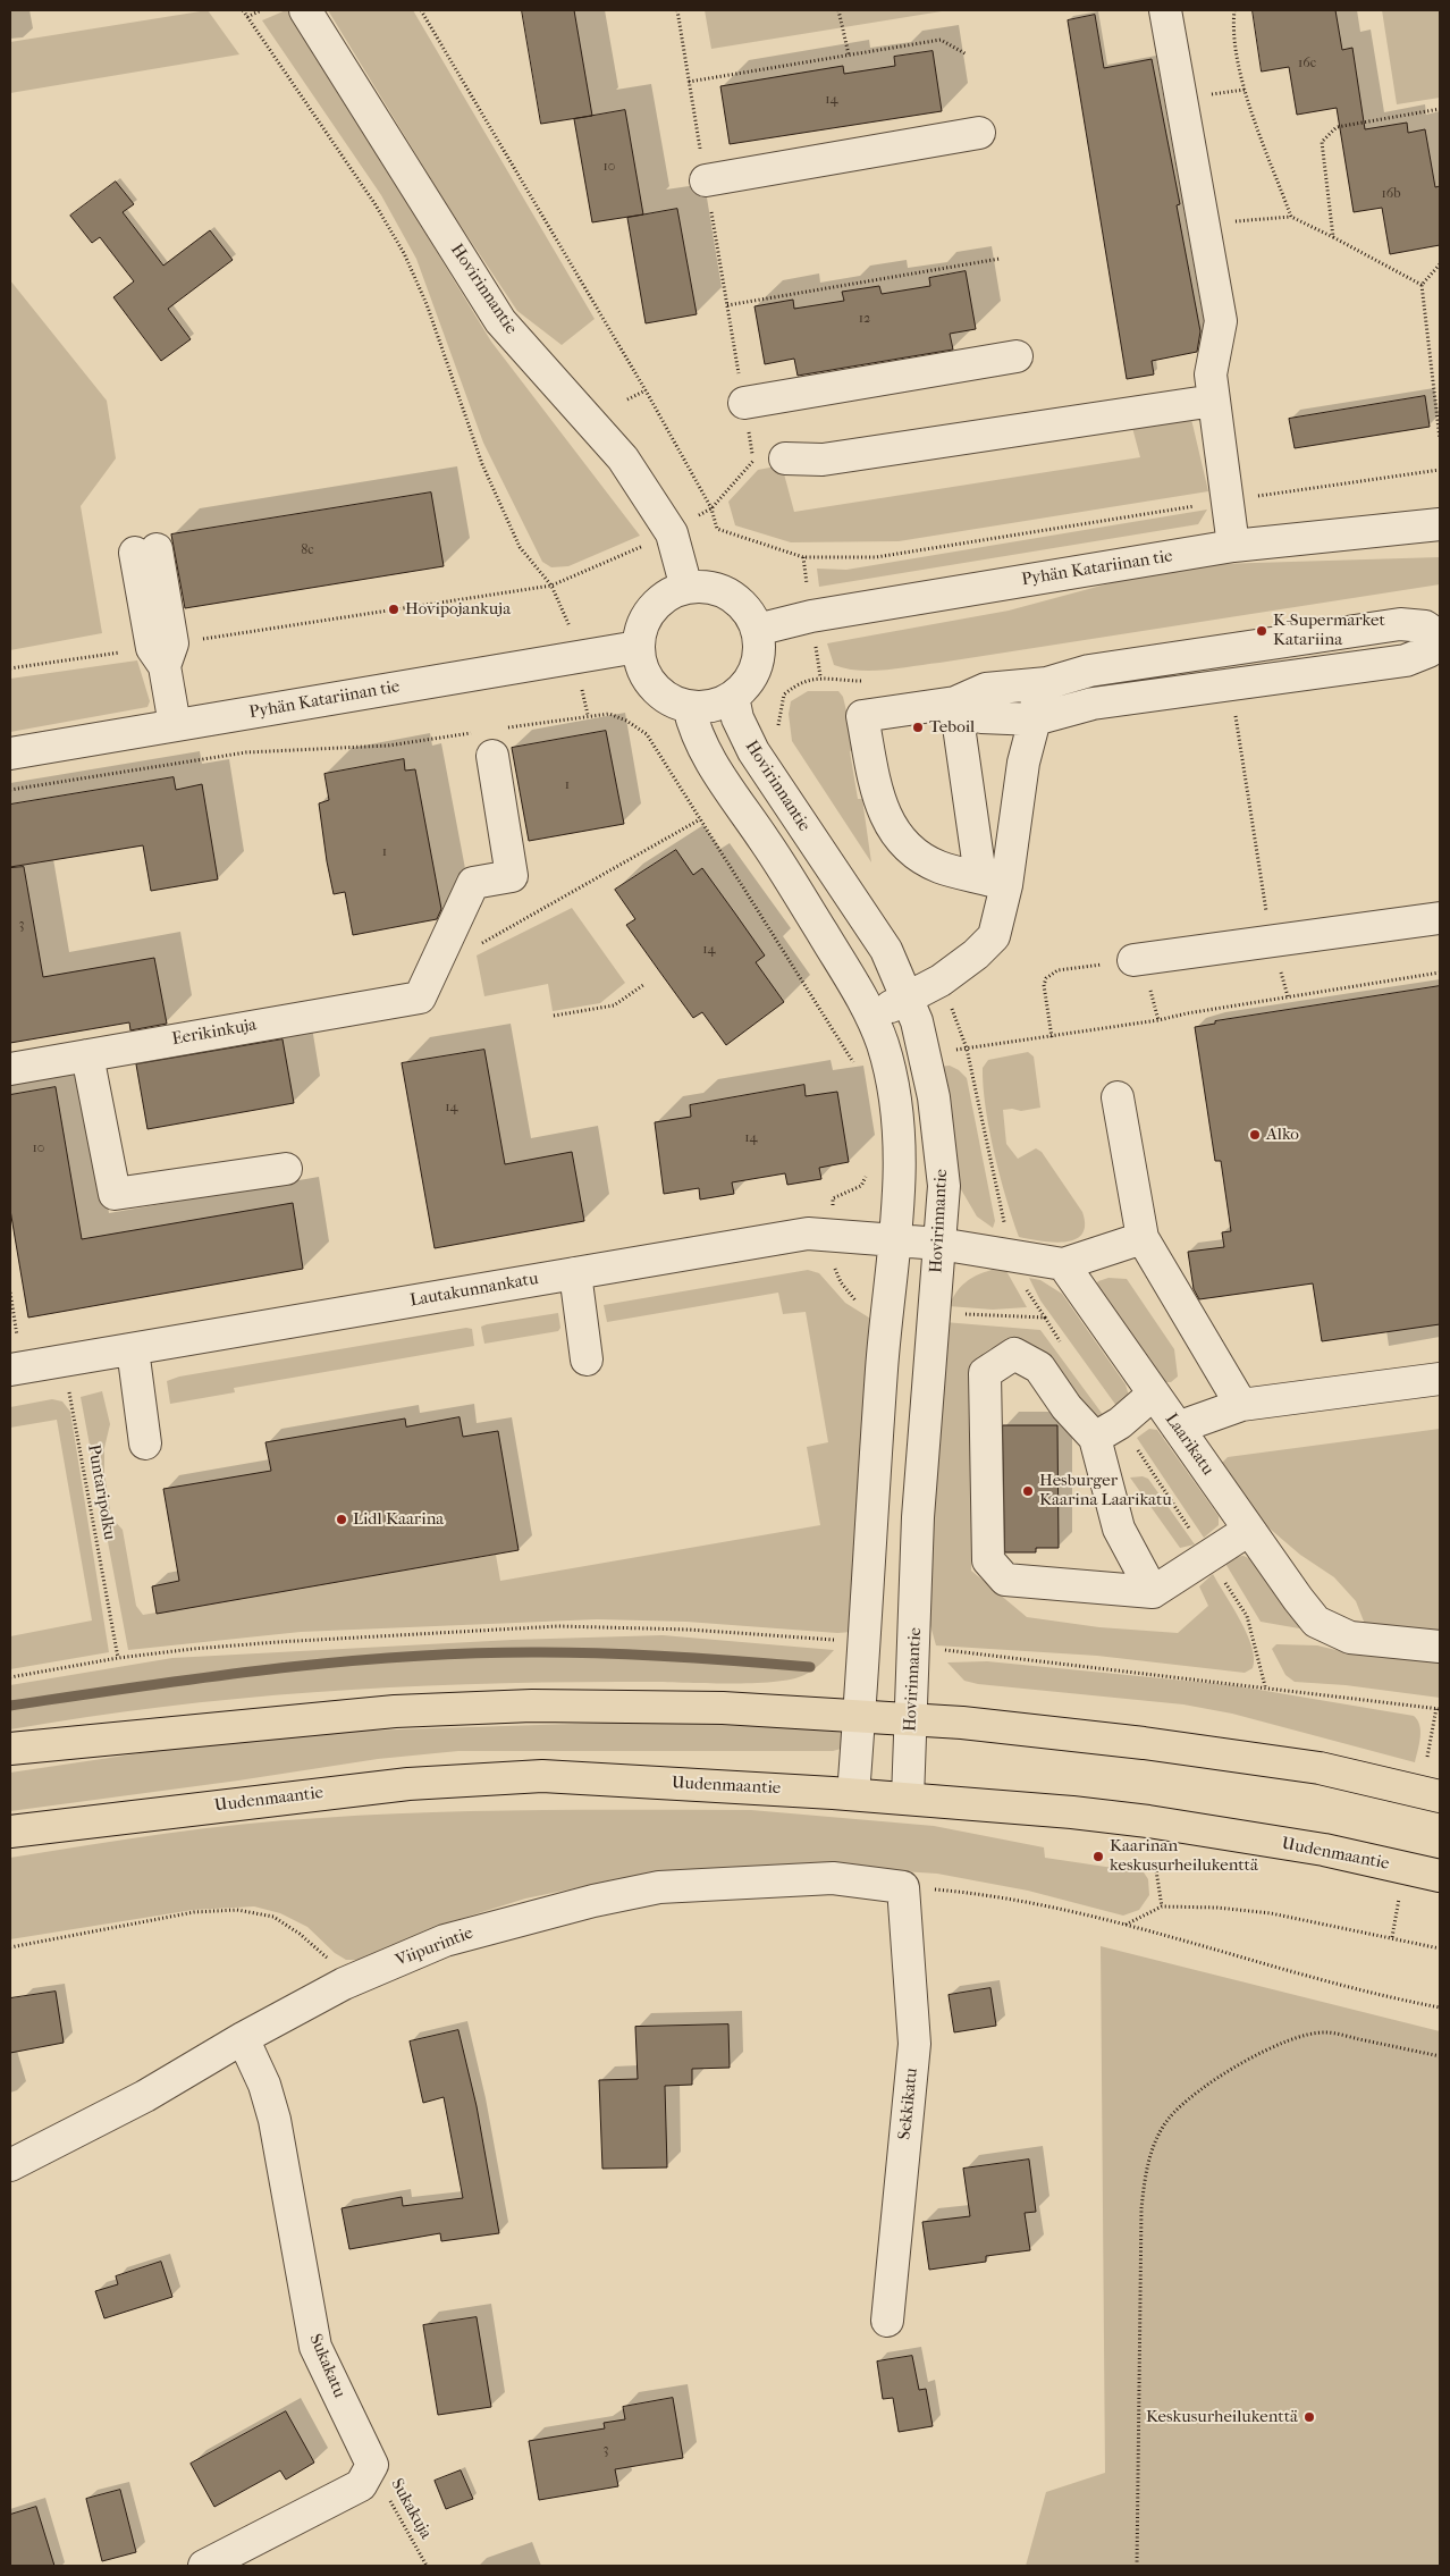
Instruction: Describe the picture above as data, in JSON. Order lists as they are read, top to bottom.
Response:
{
  "streets": {
    "main road": ["Uudenmaantie"],
    "street": [
      "Hovirinnantie",
      "Pyhän Katariinan tie",
      "Eerikinkuja",
      "Lautakunnankatu",
      "Laarikatu",
      "Viipurintie",
      "Sekkikatu",
      "Sukakatu"
    ],
    "path": ["Puntaripolku", "Sukakuja"]
  },
  "crossings": [
    ["Hovirinnantie", "Pyhän Katariinan tie"],
    ["Hovirinnantie", "Lautakunnankatu"],
    ["Hovirinnantie", "Uudenmaantie"],
    ["Lautakunnankatu", "Puntaripolku"],
    ["Viipurintie", "Sekkikatu"],
    ["Viipurintie", "Sukakatu"],
    ["Sukakatu", "Sukakuja"]
  ],
  "places": [
    "Hovipojankuja",
    "K-Supermarket Katariina",
    "Teboil",
    "Alko",
    "Hesburger Kaarina Laarikatu",
    "Lidl Kaarina",
    "Kaarinan keskusurheilukenttä",
    "Keskusurheilukenttä"
  ],
  "house_numbers": [
    "16c",
    "14",
    "10",
    "16b",
    "12",
    "8c",
    "1",
    "1",
    "3",
    "14",
    "14",
    "14",
    "10",
    "3"
  ]
}
